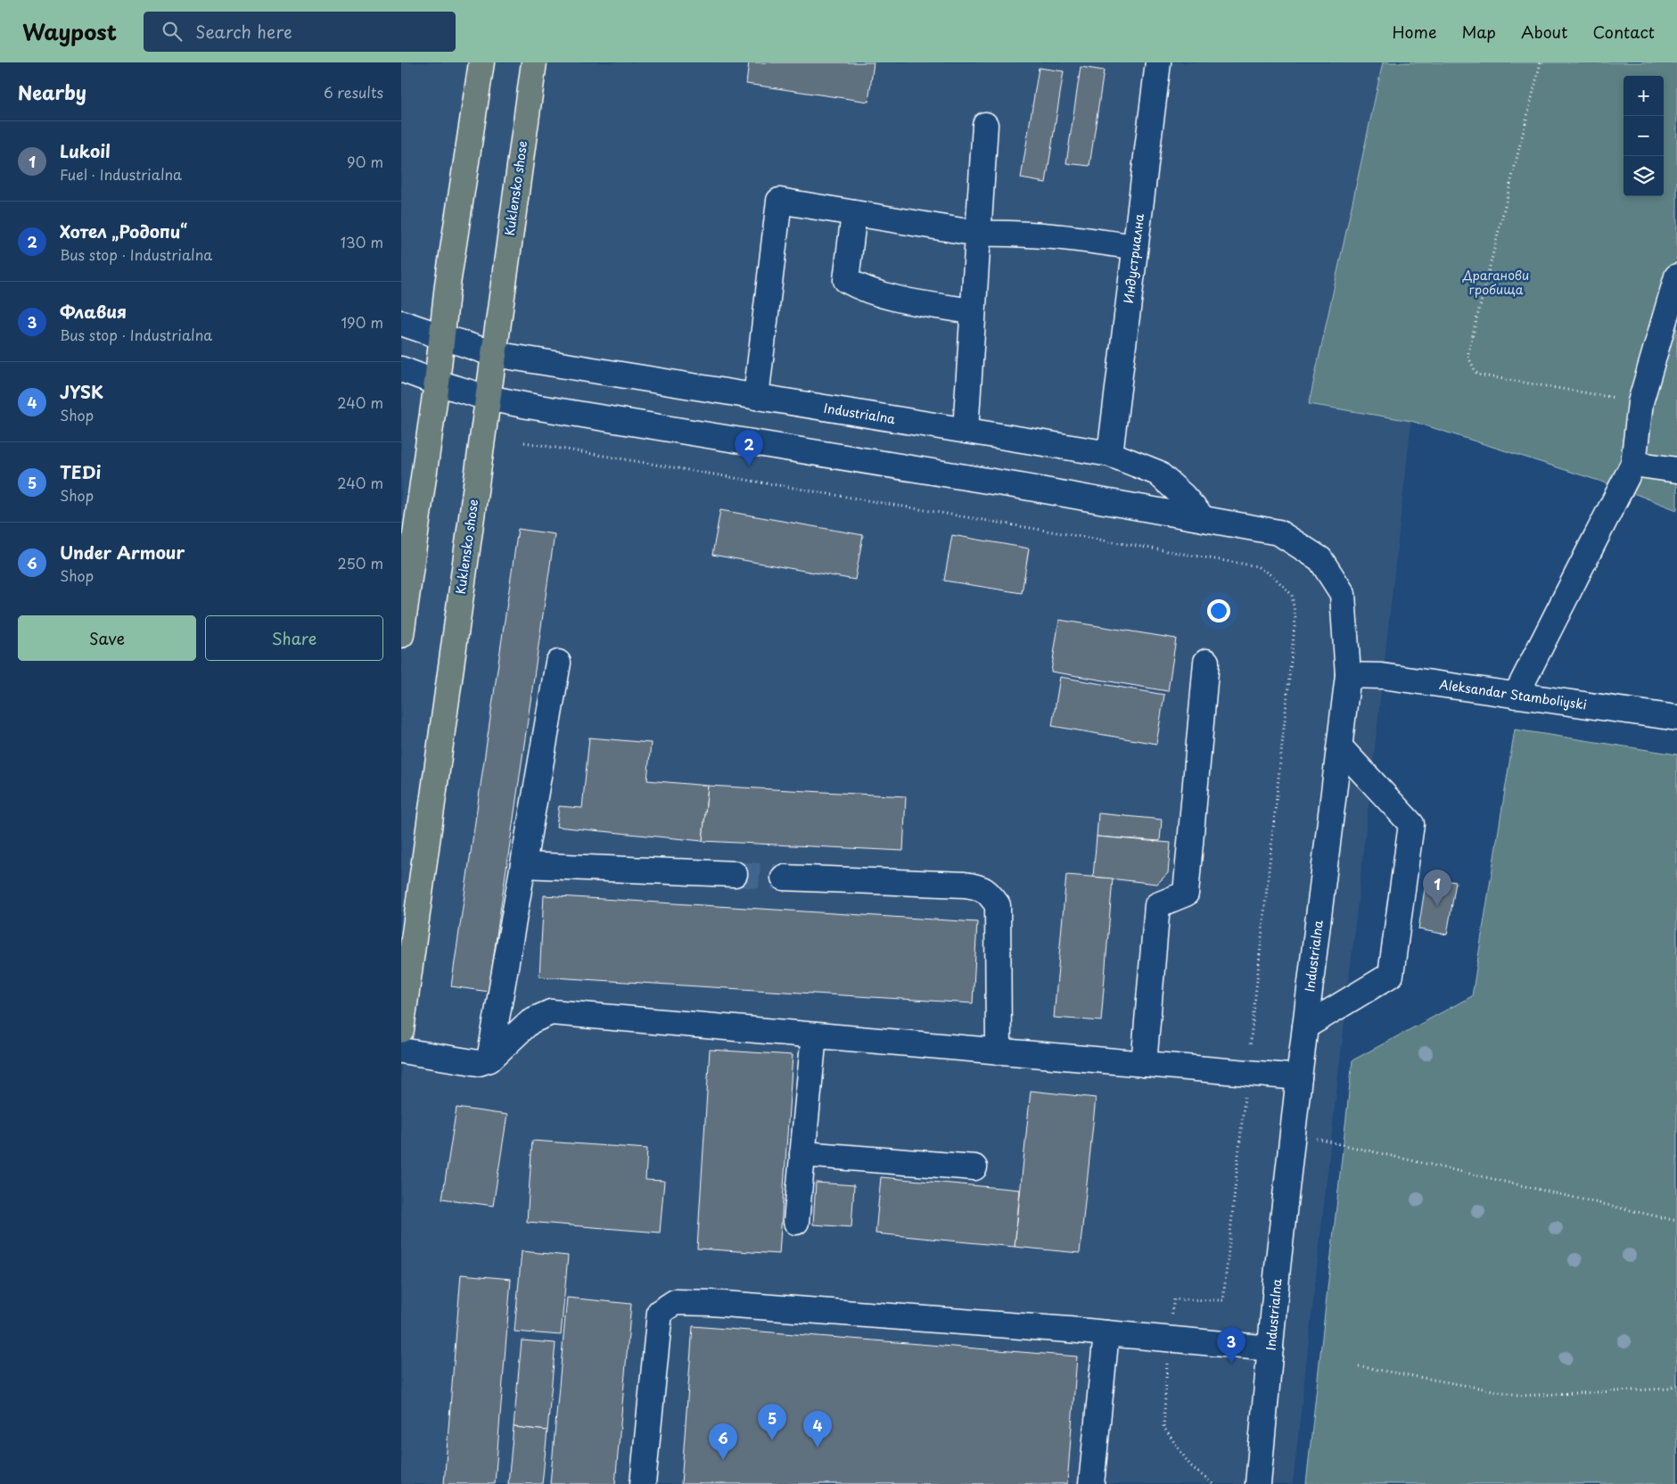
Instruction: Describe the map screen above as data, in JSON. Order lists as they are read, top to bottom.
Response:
{
  "streets": {
    "main road": ["Kuklensko shose"],
    "street": ["Индустриална", "Industrialna", "Aleksandar Stamboliyski"]
  },
  "crossings": [
    ["Kuklensko shose", "Industrialna"],
    ["Индустриална", "Industrialna"],
    ["Industrialna", "Aleksandar Stamboliyski"]
  ],
  "parks": ["Драганови гробища"],
  "page": {
    "header": "Waypost",
    "search": "Search here",
    "nav": [
      "Home",
      "Map",
      "About",
      "Contact"
    ],
    "heading": ["Nearby", "6 results"],
    "map_buttons": ["+", "−"],
    "list": [
      {
        "mark": "1",
        "name": "Lukoil",
        "note": "Fuel · Industrialna",
        "value": "90 m"
      },
      {
        "mark": "2",
        "name": "Хотел „Родопи“",
        "note": "Bus stop · Industrialna",
        "value": "130 m"
      },
      {
        "mark": "3",
        "name": "Флавия",
        "note": "Bus stop · Industrialna",
        "value": "190 m"
      },
      {
        "mark": "4",
        "name": "JYSK",
        "note": "Shop",
        "value": "240 m"
      },
      {
        "mark": "5",
        "name": "TEDi",
        "note": "Shop",
        "value": "240 m"
      },
      {
        "mark": "6",
        "name": "Under Armour",
        "note": "Shop",
        "value": "250 m"
      }
    ],
    "pins": [
      "2",
      "1",
      "3",
      "5",
      "4",
      "6"
    ],
    "buttons": ["Save", "Share"]
  }
}
